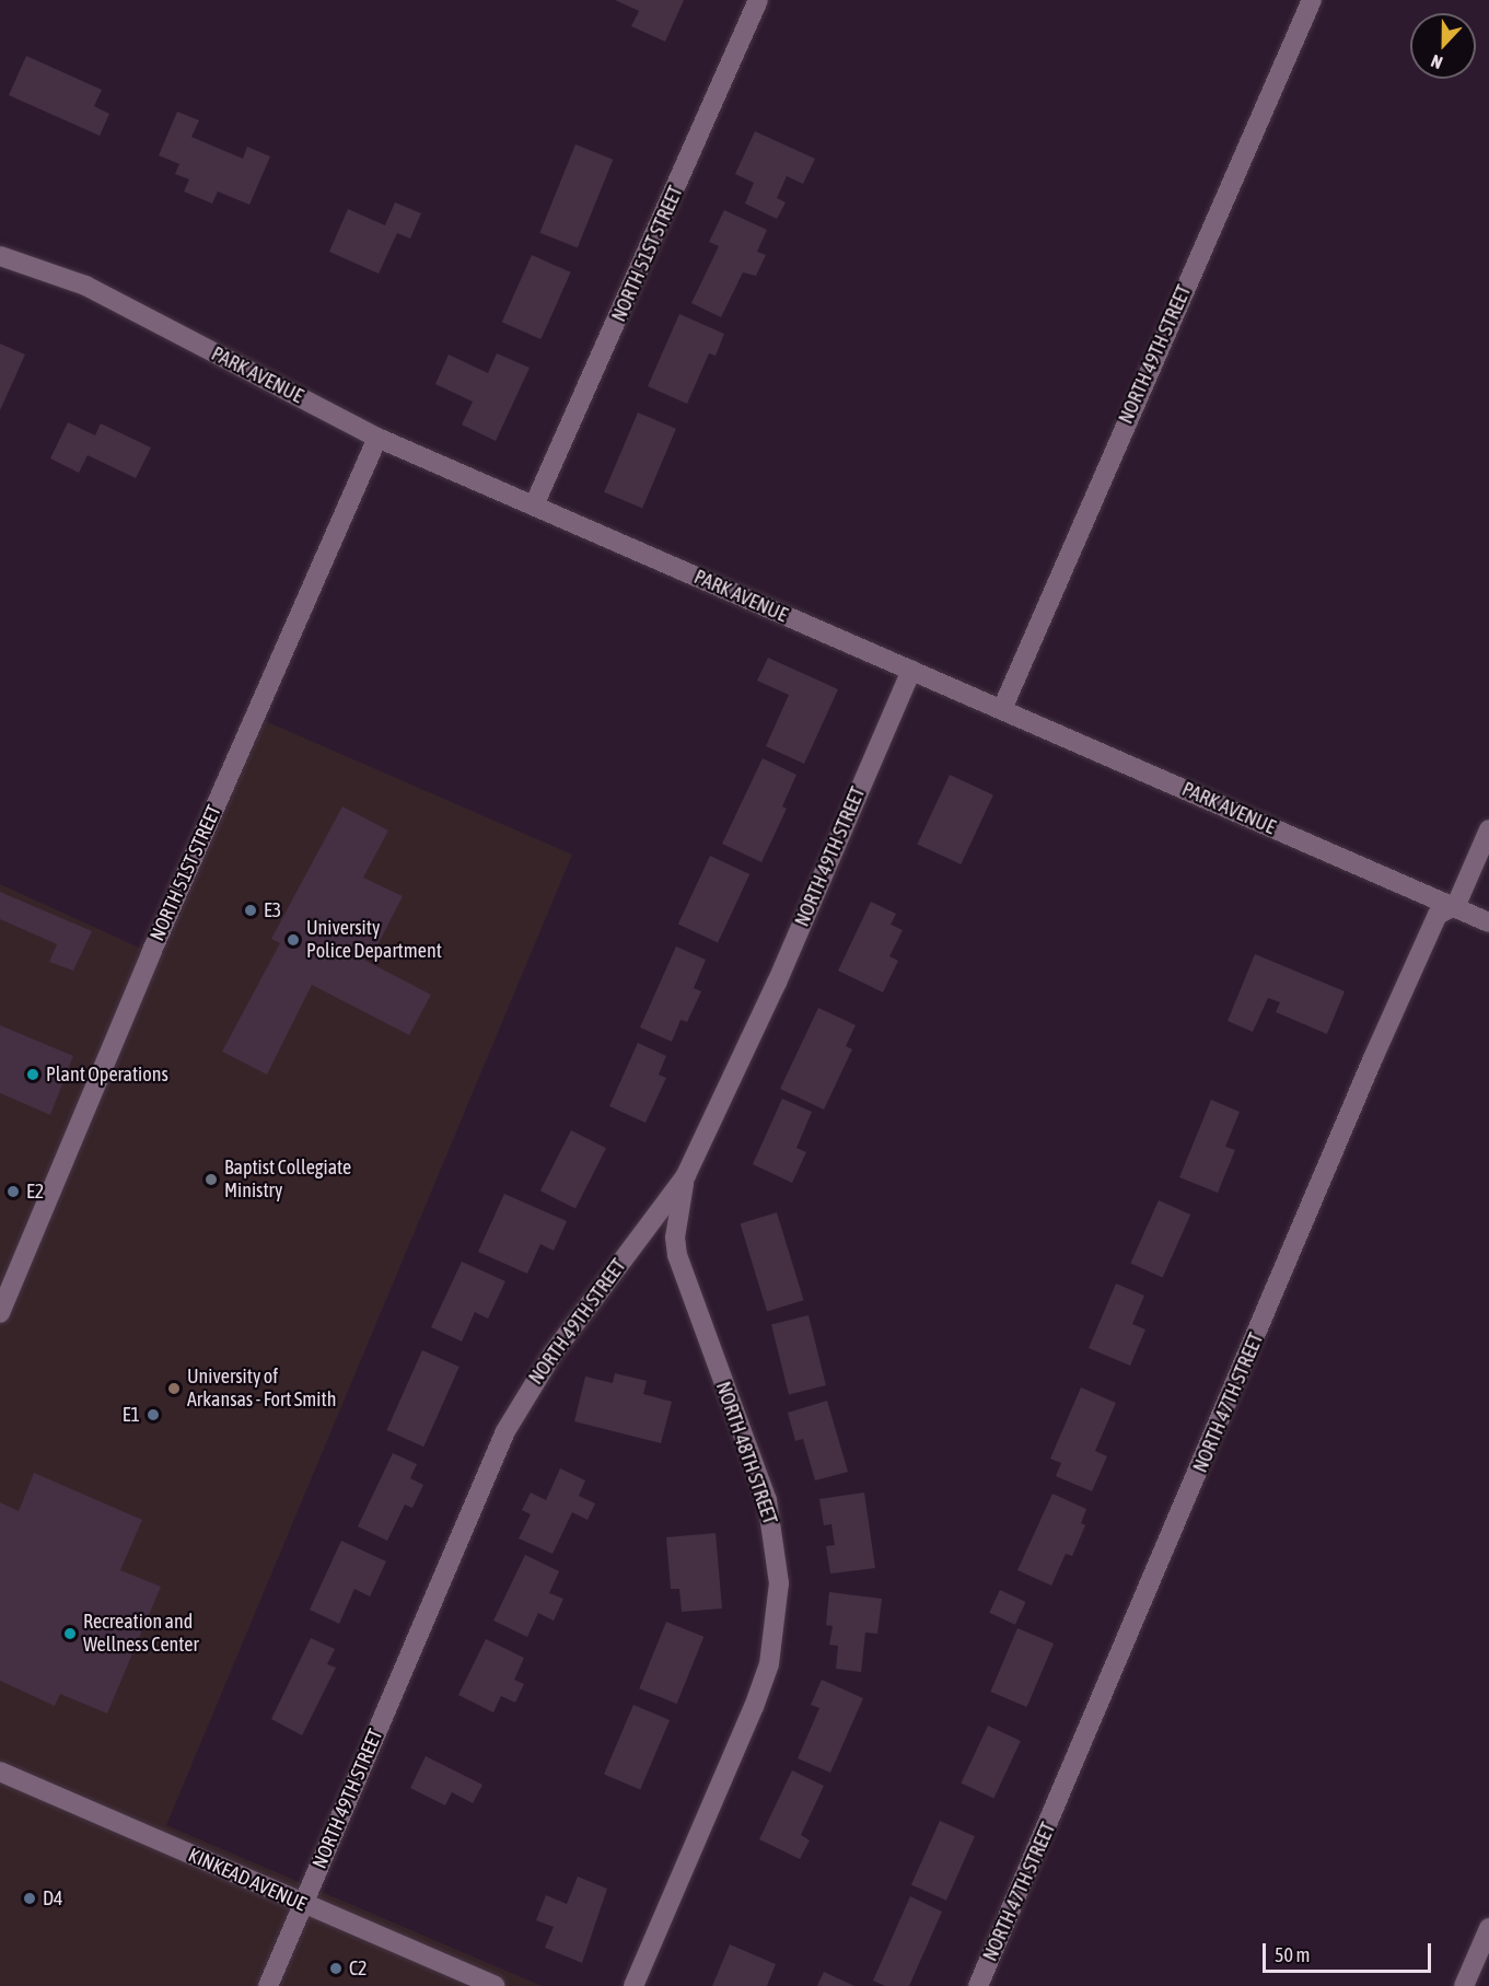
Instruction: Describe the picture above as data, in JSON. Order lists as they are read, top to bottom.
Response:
{
  "streets": {
    "street": [
      "NORTH 51ST STREET",
      "NORTH 49TH STREET",
      "PARK AVENUE",
      "NORTH 47TH STREET",
      "NORTH 48TH STREET",
      "KINKEAD AVENUE"
    ]
  },
  "crossings": [
    ["NORTH 51ST STREET", "PARK AVENUE"],
    ["NORTH 49TH STREET", "PARK AVENUE"],
    ["NORTH 49TH STREET", "NORTH 48TH STREET"],
    ["NORTH 49TH STREET", "KINKEAD AVENUE"],
    ["PARK AVENUE", "NORTH 47TH STREET"]
  ],
  "places": [
    "E3",
    "University Police Department",
    "Plant Operations",
    "Baptist Collegiate Ministry",
    "E2",
    "University of Arkansas - Fort Smith",
    "E1",
    "Recreation and Wellness Center",
    "D4",
    "C2"
  ],
  "scale_bar": "50 m",
  "north": "bottom"
}
